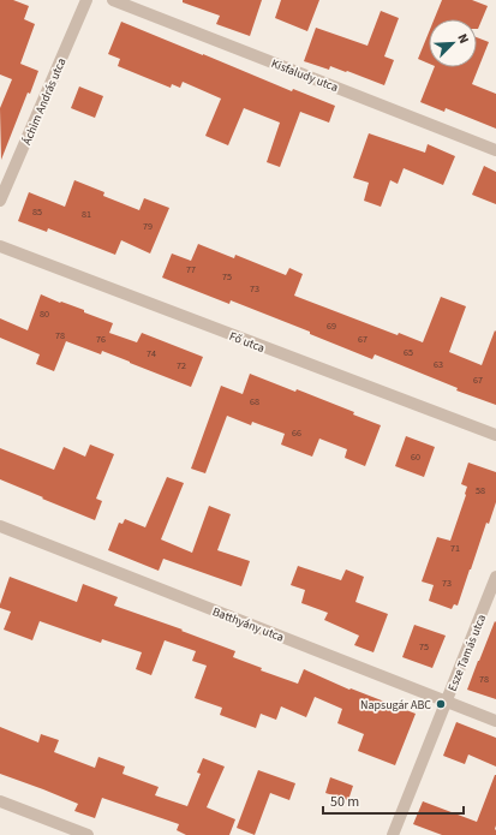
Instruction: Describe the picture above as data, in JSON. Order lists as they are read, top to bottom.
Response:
{
  "streets": {
    "street": [
      "Kisfaludy utca",
      "Áchim András utca",
      "Fő utca",
      "Batthyány utca",
      "Esze Tamás utca"
    ]
  },
  "crossings": [
    ["Batthyány utca", "Esze Tamás utca"]
  ],
  "places": ["Napsugár ABC"],
  "house_numbers": [
    "85",
    "81",
    "79",
    "77",
    "75",
    "73",
    "80",
    "69",
    "78",
    "76",
    "67",
    "65",
    "74",
    "63",
    "72",
    "67",
    "68",
    "66",
    "60",
    "58",
    "71",
    "73",
    "75",
    "78"
  ],
  "scale_bar": "50 m",
  "north": "top right"
}
